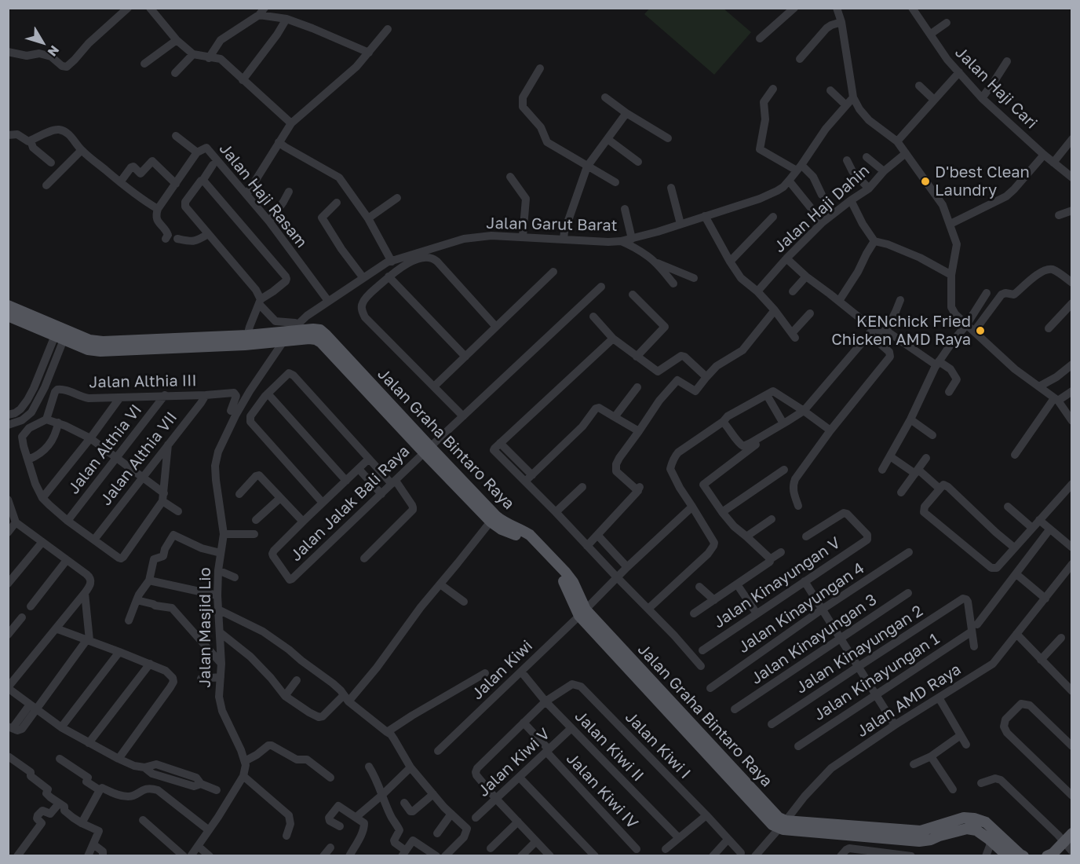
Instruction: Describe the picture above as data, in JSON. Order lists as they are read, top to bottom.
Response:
{
  "streets": {
    "main road": ["Jalan Graha Bintaro Raya"],
    "street": [
      "Jalan Haji Cari",
      "Jalan Haji Rasam",
      "Jalan Haji Dahin",
      "Jalan Garut Barat",
      "Jalan Althia III",
      "Jalan Althia VI",
      "Jalan Althia VII",
      "Jalan Jalak Bali Raya",
      "Jalan Kinayungan V",
      "Jalan Kinayungan 4",
      "Jalan Masjid Lio",
      "Jalan Kinayungan 3",
      "Jalan Kinayungan 2",
      "Jalan Kiwi",
      "Jalan Kinayungan 1",
      "Jalan AMD Raya",
      "Jalan Kiwi I",
      "Jalan Kiwi II",
      "Jalan Kiwi V",
      "Jalan Kiwi IV"
    ]
  },
  "crossings": [
    ["Jalan Haji Rasam", "Jalan Garut Barat"],
    ["Jalan Garut Barat", "Jalan Graha Bintaro Raya"],
    ["Jalan Garut Barat", "Jalan Masjid Lio"],
    ["Jalan Althia III", "Jalan Althia VI"],
    ["Jalan Althia III", "Jalan Althia VII"],
    ["Jalan Graha Bintaro Raya", "Jalan Jalak Bali Raya"],
    ["Jalan Graha Bintaro Raya", "Jalan Masjid Lio"],
    ["Jalan Graha Bintaro Raya", "Jalan Kiwi"],
    ["Jalan Graha Bintaro Raya", "Jalan AMD Raya"],
    ["Jalan Kinayungan 2", "Jalan Kinayungan 1"],
    ["Jalan Kiwi", "Jalan Kiwi II"],
    ["Jalan Kiwi I", "Jalan Kiwi II"],
    ["Jalan Kiwi I", "Jalan Kiwi V"],
    ["Jalan Kiwi I", "Jalan Kiwi IV"],
    ["Jalan Kiwi II", "Jalan Kiwi V"],
    ["Jalan Kiwi V", "Jalan Kiwi IV"]
  ],
  "places": ["D'best Clean Laundry", "KENchick Fried Chicken AMD Raya"],
  "north": "bottom right"
}
